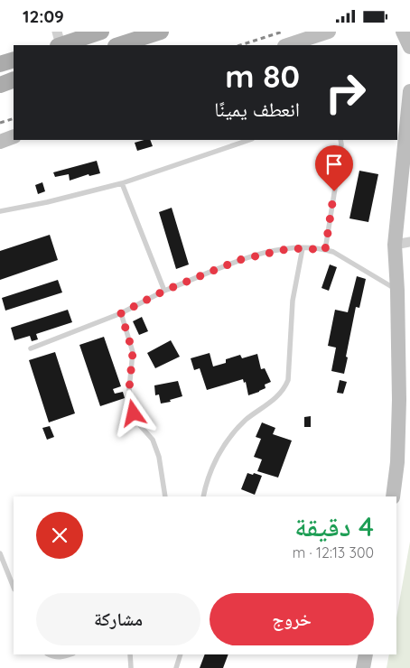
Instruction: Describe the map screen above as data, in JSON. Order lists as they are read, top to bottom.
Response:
{
  "page": {
    "status": "12:09",
    "turn": ["80 m", "انعطف يمينًا"],
    "heading": ["4 دقيقة", "300 m · 12:13"],
    "buttons": ["خروج", "مشاركة"]
  }
}
